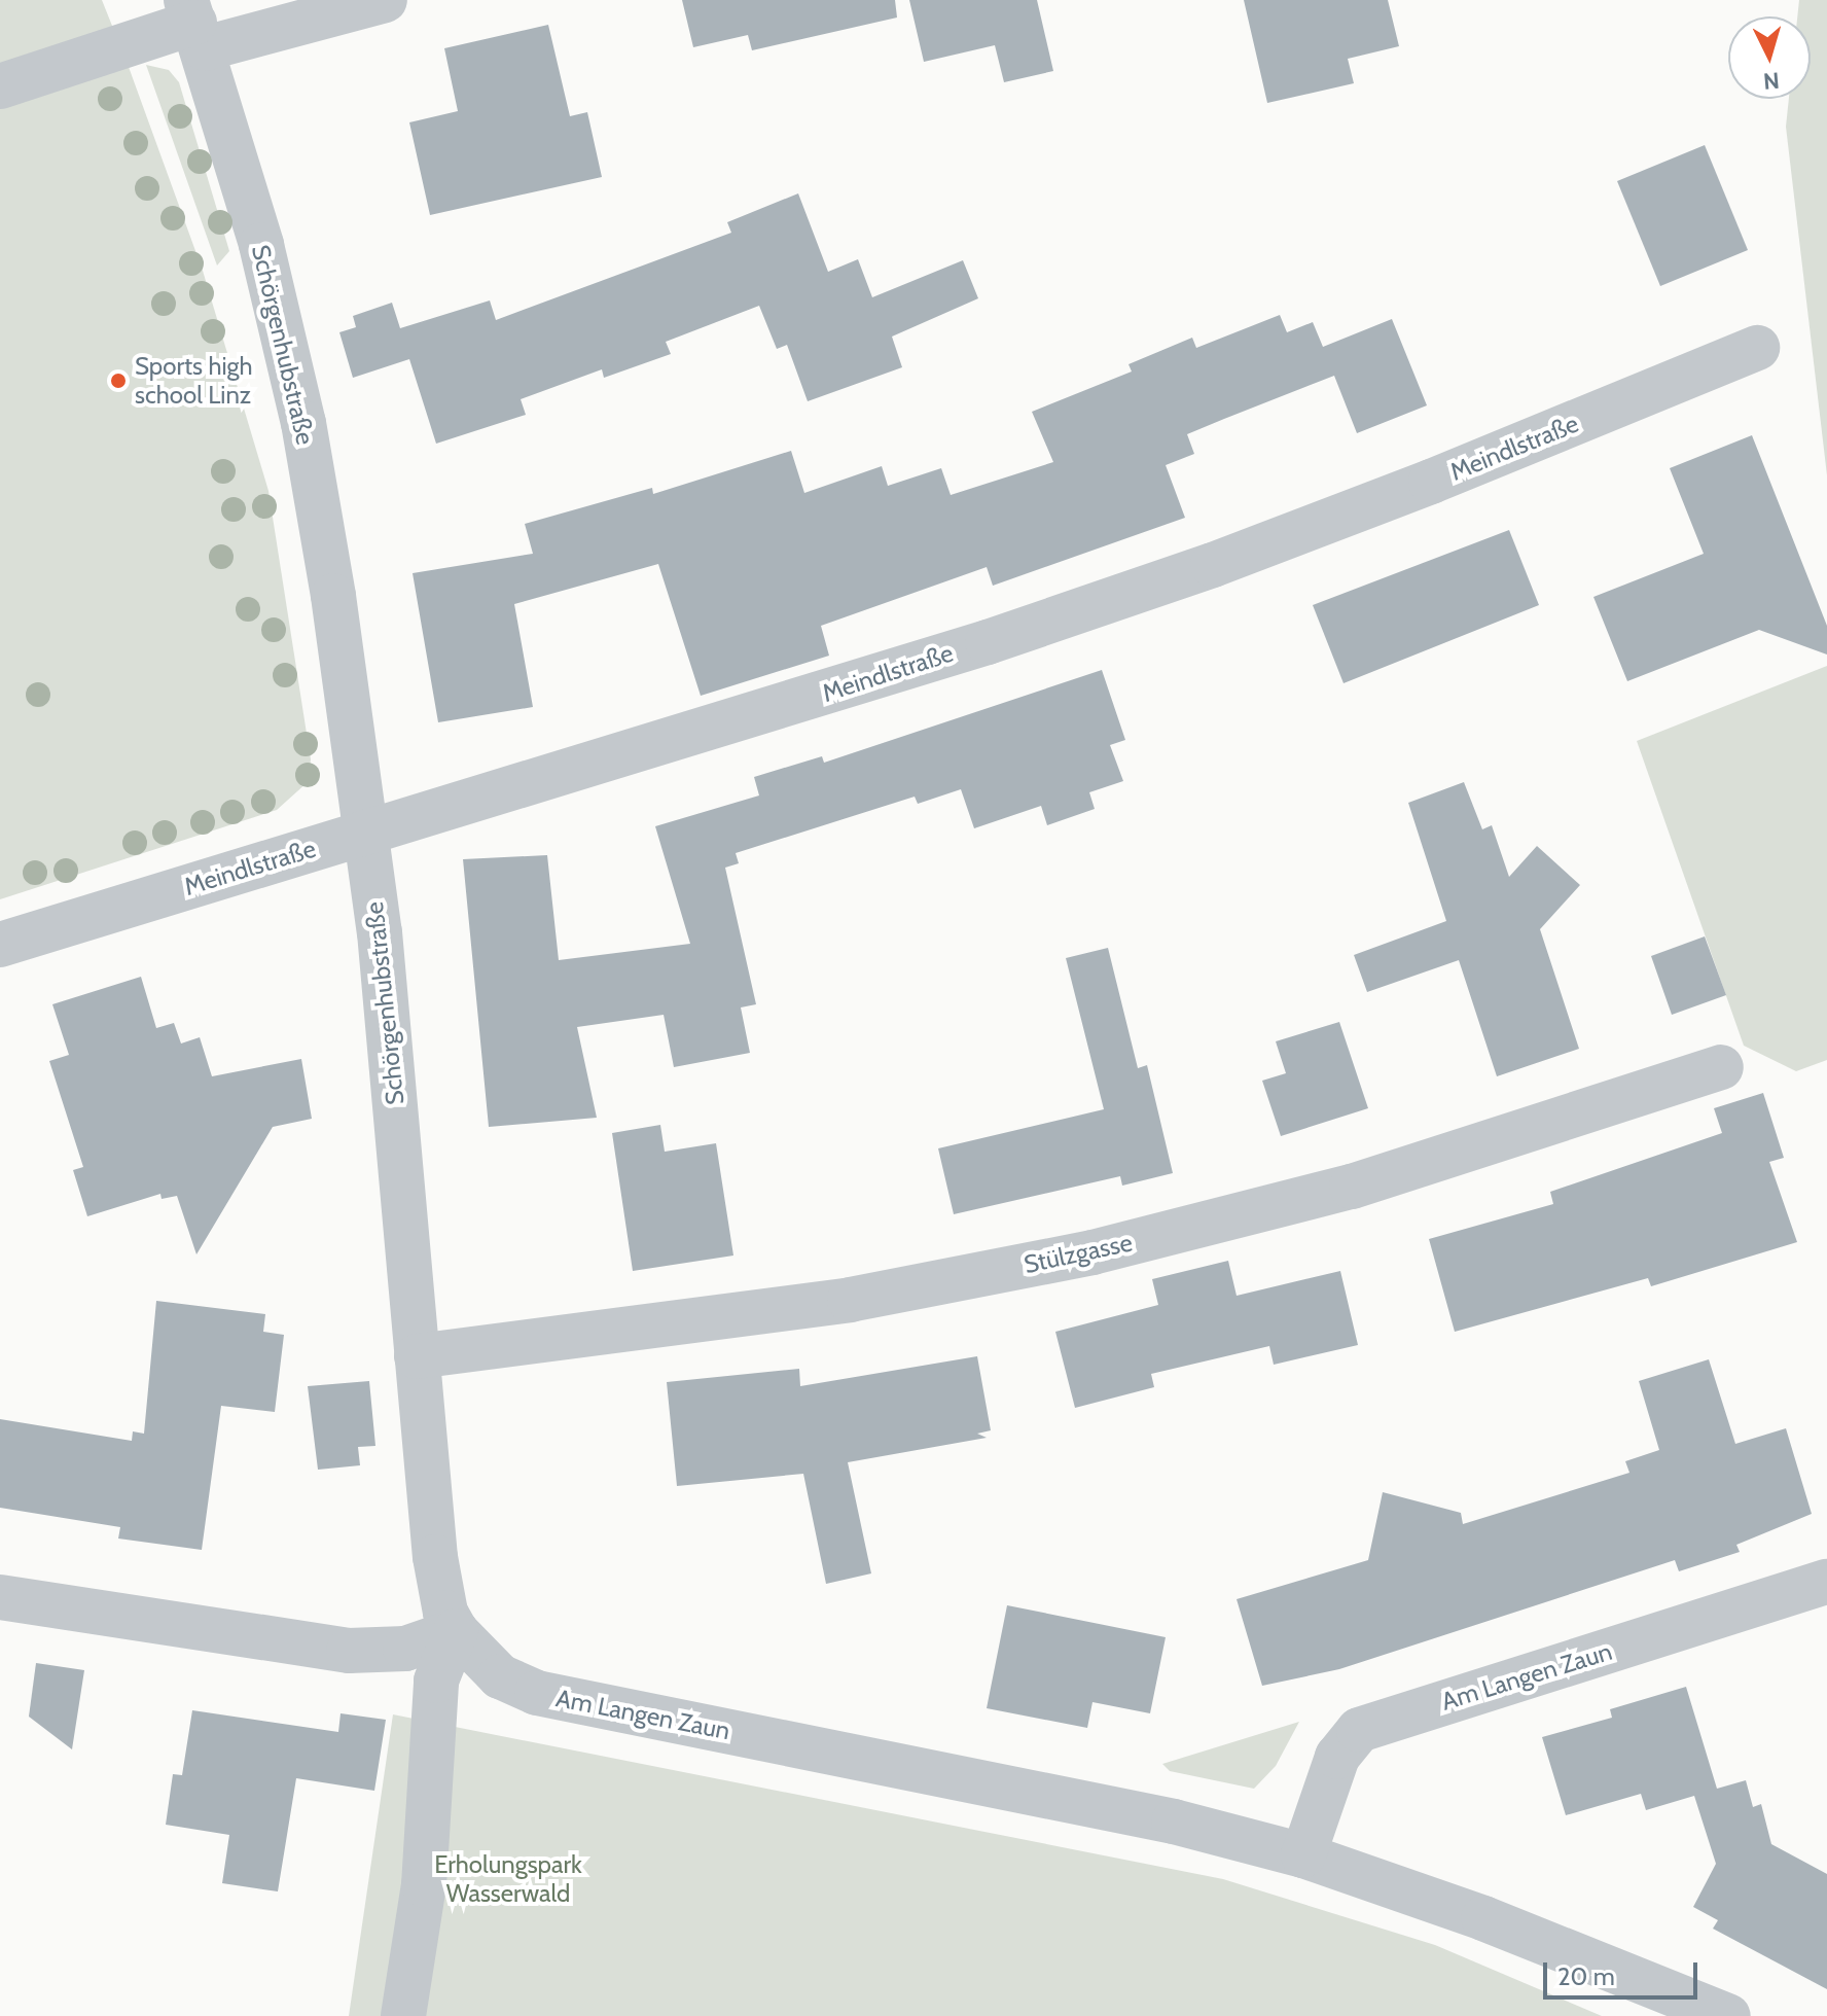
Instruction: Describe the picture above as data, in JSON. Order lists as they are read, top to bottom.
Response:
{
  "streets": {
    "street": [
      "Schörgenhubstraße",
      "Meindlstraße",
      "Stülzgasse",
      "Am Langen Zaun"
    ]
  },
  "crossings": [
    ["Schörgenhubstraße", "Meindlstraße"],
    ["Schörgenhubstraße", "Stülzgasse"],
    ["Schörgenhubstraße", "Am Langen Zaun"]
  ],
  "parks": ["Erholungspark Wasserwald"],
  "places": ["Sports high school Linz"],
  "scale_bar": "20 m",
  "north": "bottom"
}
